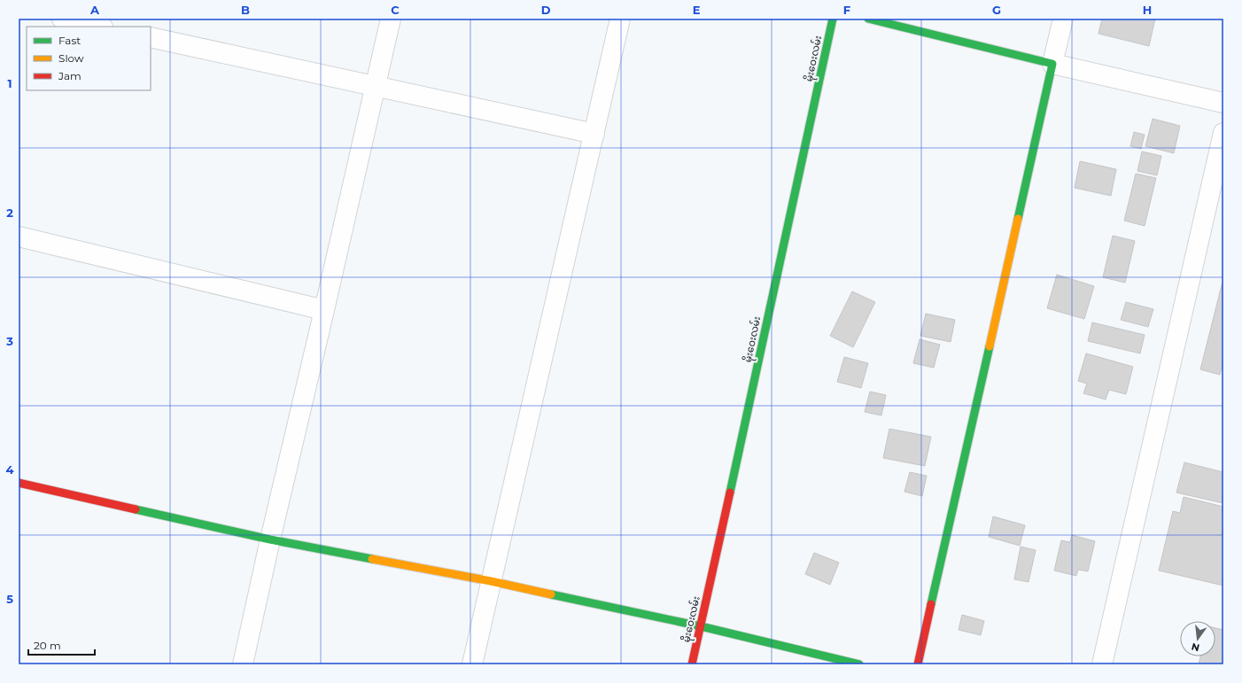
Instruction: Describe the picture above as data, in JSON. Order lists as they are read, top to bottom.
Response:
{
  "streets": {
    "street": ["မိုးဝေးလမ်း"]
  },
  "legend": ["Fast", "Slow", "Jam"],
  "scale_bar": "20 m",
  "north": "bottom",
  "grid": {
    "columns": [
      "A",
      "B",
      "C",
      "D",
      "E",
      "F",
      "G",
      "H"
    ],
    "rows": [
      "1",
      "2",
      "3",
      "4",
      "5"
    ]
  }
}
